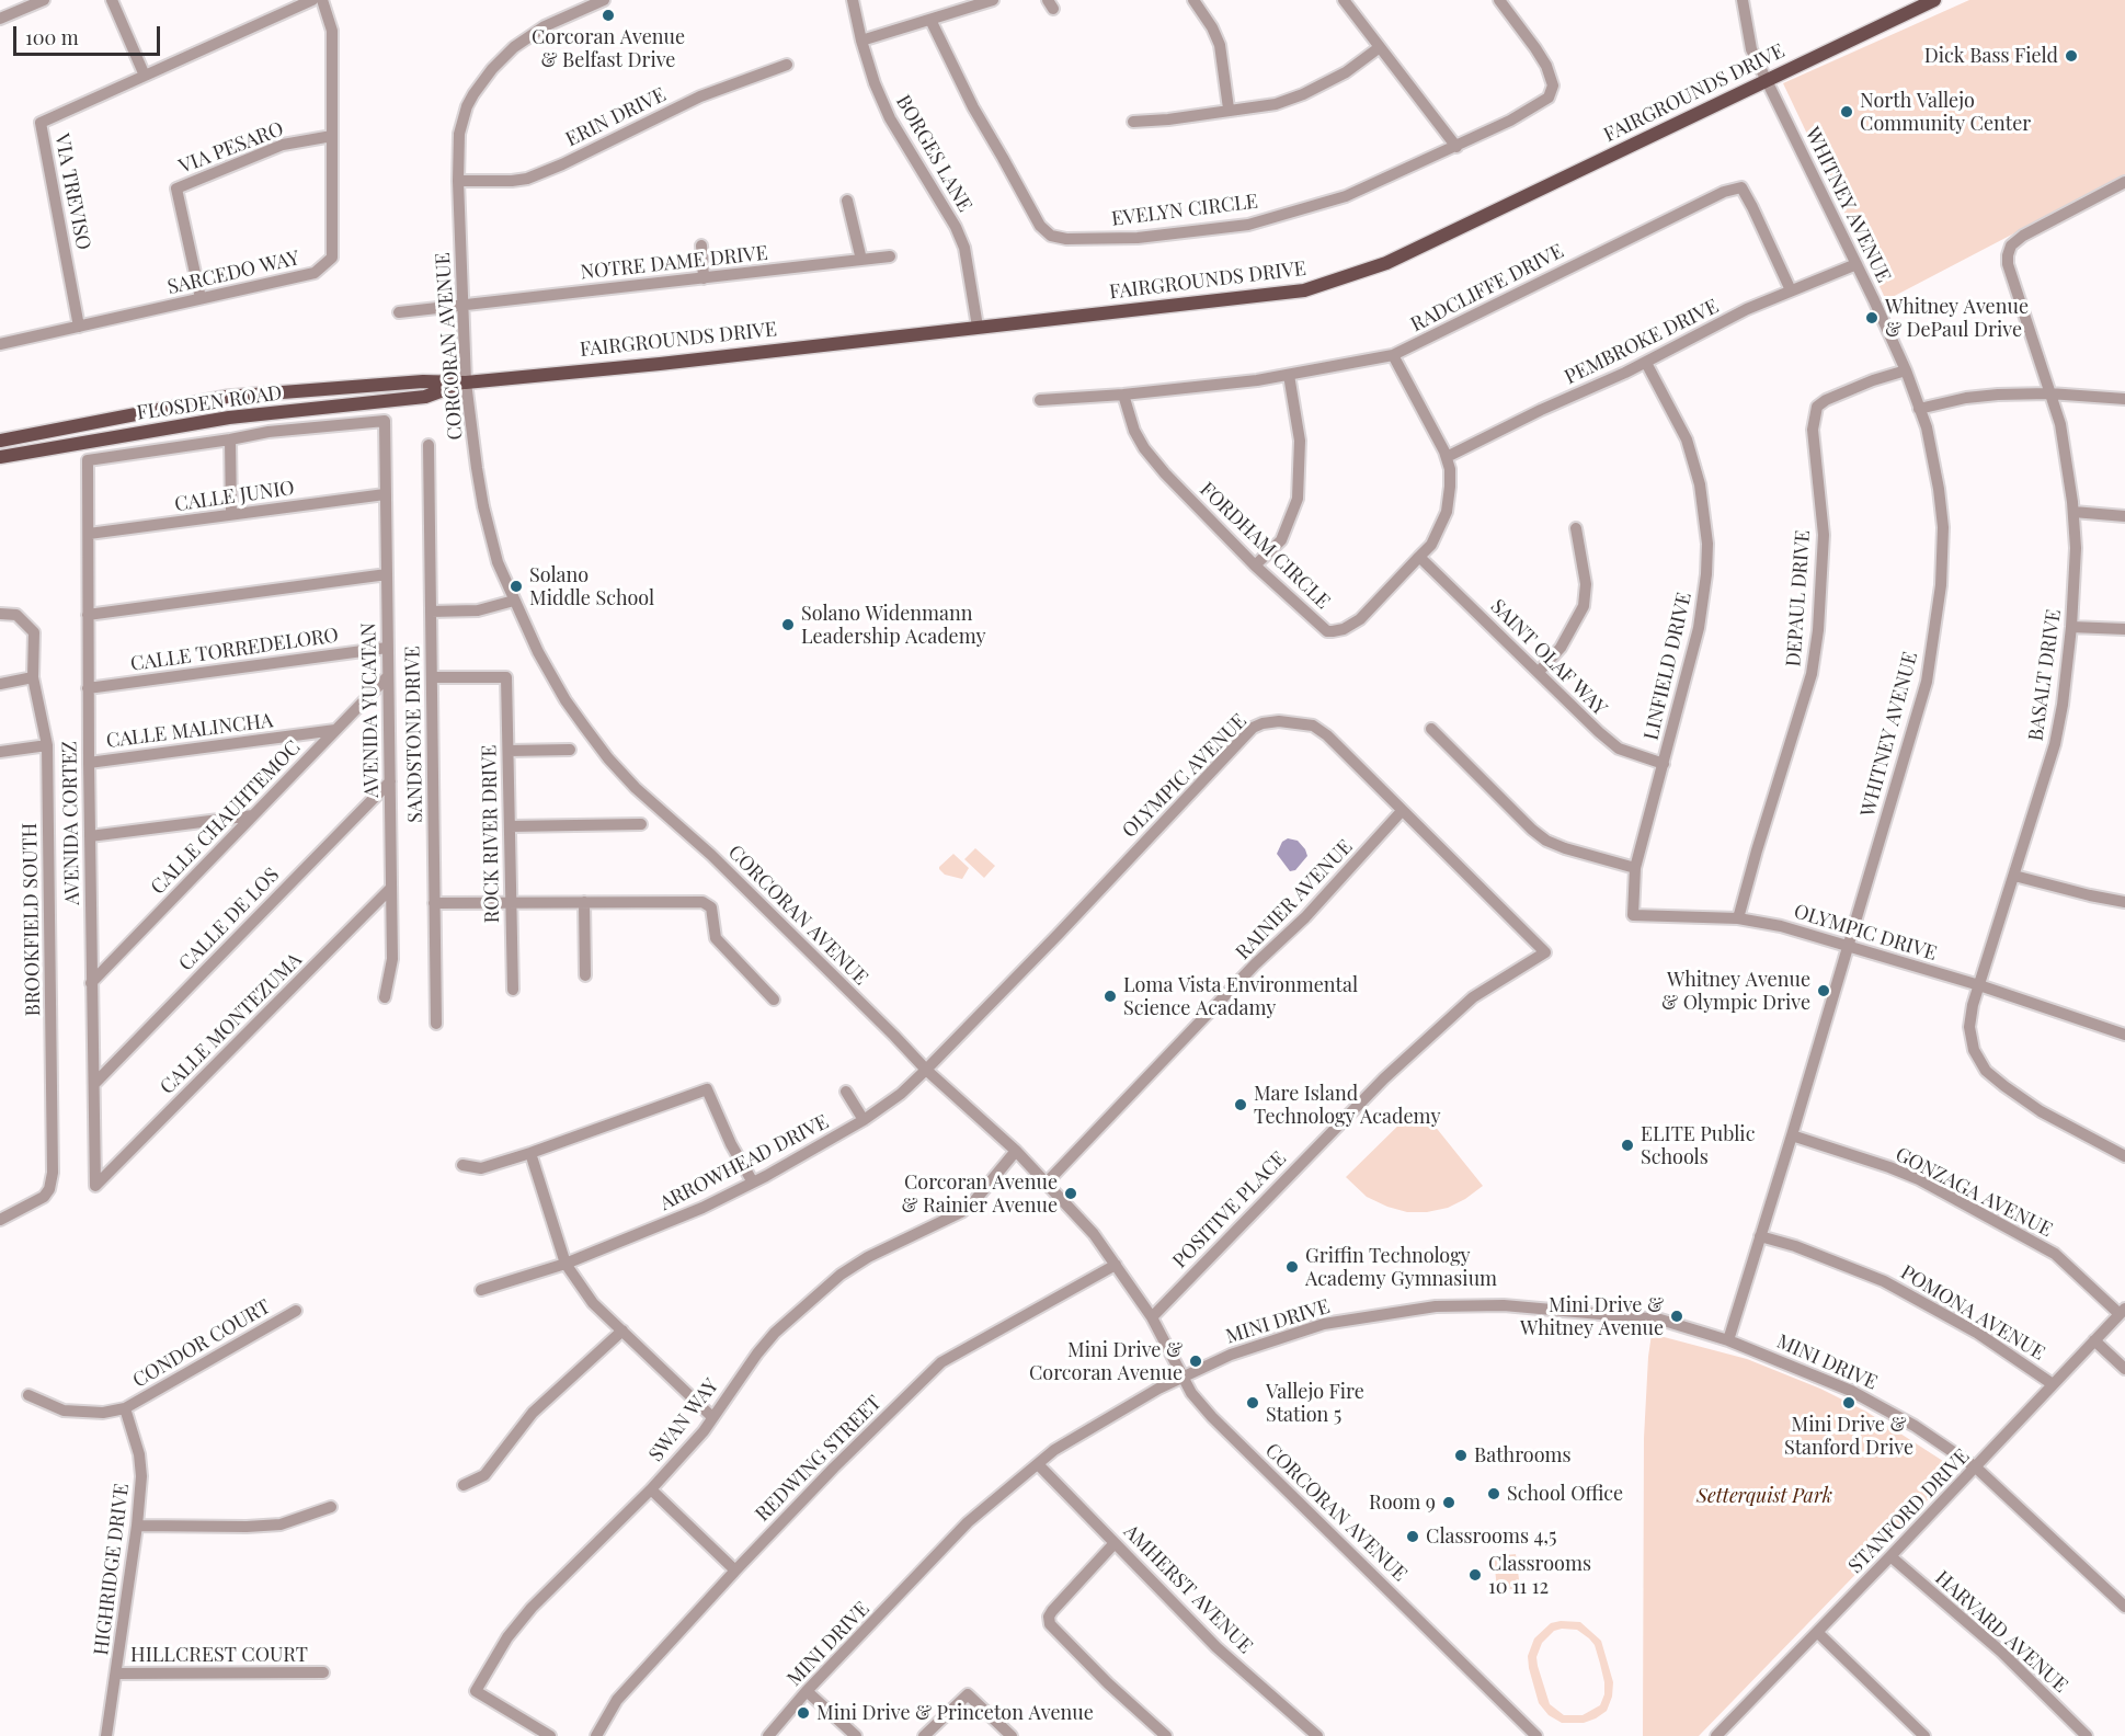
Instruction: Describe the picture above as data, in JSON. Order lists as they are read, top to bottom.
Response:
{
  "streets": {
    "main road": ["FAIRGROUNDS DRIVE", "FLOSDEN ROAD"],
    "street": [
      "ERIN DRIVE",
      "VIA PESARO",
      "BORGES LANE",
      "VIA TREVISO",
      "WHITNEY AVENUE",
      "EVELYN CIRCLE",
      "NOTRE DAME DRIVE",
      "SARCEDO WAY",
      "RADCLIFFE DRIVE",
      "PEMBROKE DRIVE",
      "CORCORAN AVENUE",
      "CALLE JUNIO",
      "FORDHAM CIRCLE",
      "DEPAUL DRIVE",
      "CALLE TORREDELORO",
      "SAINT OLAF WAY",
      "LINFIELD DRIVE",
      "BASALT DRIVE",
      "AVENIDA YUCATAN",
      "CALLE MALINCHA",
      "SANDSTONE DRIVE",
      "OLYMPIC AVENUE",
      "CALLE CHAUHTEMOC",
      "AVENIDA CORTEZ",
      "ROCK RIVER DRIVE",
      "RAINIER AVENUE",
      "BROOKFIELD SOUTH",
      "CALLE DE LOS",
      "OLYMPIC DRIVE",
      "CALLE MONTEZUMA",
      "ARROWHEAD DRIVE",
      "GONZAGA AVENUE",
      "POSITIVE PLACE",
      "POMONA AVENUE",
      "MINI DRIVE",
      "CONDOR COURT",
      "SWAN WAY",
      "REDWING STREET",
      "STANFORD DRIVE",
      "HIGHRIDGE DRIVE",
      "AMHERST AVENUE",
      "HARVARD AVENUE",
      "HILLCREST COURT"
    ]
  },
  "crossings": [
    ["FAIRGROUNDS DRIVE", "BORGES LANE"],
    ["FAIRGROUNDS DRIVE", "WHITNEY AVENUE"],
    ["FAIRGROUNDS DRIVE", "CORCORAN AVENUE"],
    ["FAIRGROUNDS DRIVE", "FLOSDEN ROAD"],
    ["ERIN DRIVE", "CORCORAN AVENUE"],
    ["VIA PESARO", "SARCEDO WAY"],
    ["VIA TREVISO", "SARCEDO WAY"],
    ["WHITNEY AVENUE", "PEMBROKE DRIVE"],
    ["WHITNEY AVENUE", "DEPAUL DRIVE"],
    ["WHITNEY AVENUE", "OLYMPIC DRIVE"],
    ["WHITNEY AVENUE", "GONZAGA AVENUE"],
    ["WHITNEY AVENUE", "POMONA AVENUE"],
    ["WHITNEY AVENUE", "MINI DRIVE"],
    ["NOTRE DAME DRIVE", "CORCORAN AVENUE"],
    ["RADCLIFFE DRIVE", "PEMBROKE DRIVE"],
    ["RADCLIFFE DRIVE", "FORDHAM CIRCLE"],
    ["PEMBROKE DRIVE", "FORDHAM CIRCLE"],
    ["PEMBROKE DRIVE", "LINFIELD DRIVE"],
    ["CORCORAN AVENUE", "OLYMPIC AVENUE"],
    ["CORCORAN AVENUE", "RAINIER AVENUE"],
    ["CORCORAN AVENUE", "ARROWHEAD DRIVE"],
    ["CORCORAN AVENUE", "POSITIVE PLACE"],
    ["CORCORAN AVENUE", "MINI DRIVE"],
    ["CORCORAN AVENUE", "SWAN WAY"],
    ["CORCORAN AVENUE", "REDWING STREET"],
    ["CALLE JUNIO", "AVENIDA YUCATAN"],
    ["CALLE JUNIO", "AVENIDA CORTEZ"],
    ["FORDHAM CIRCLE", "SAINT OLAF WAY"],
    ["DEPAUL DRIVE", "OLYMPIC DRIVE"],
    ["CALLE TORREDELORO", "AVENIDA YUCATAN"],
    ["CALLE TORREDELORO", "AVENIDA CORTEZ"],
    ["SAINT OLAF WAY", "LINFIELD DRIVE"],
    ["LINFIELD DRIVE", "OLYMPIC DRIVE"],
    ["BASALT DRIVE", "OLYMPIC DRIVE"],
    ["AVENIDA YUCATAN", "CALLE CHAUHTEMOC"],
    ["AVENIDA YUCATAN", "AVENIDA CORTEZ"],
    ["AVENIDA YUCATAN", "CALLE DE LOS"],
    ["AVENIDA YUCATAN", "CALLE MONTEZUMA"],
    ["CALLE MALINCHA", "CALLE CHAUHTEMOC"],
    ["CALLE MALINCHA", "AVENIDA CORTEZ"],
    ["SANDSTONE DRIVE", "ROCK RIVER DRIVE"],
    ["OLYMPIC AVENUE", "RAINIER AVENUE"],
    ["OLYMPIC AVENUE", "ARROWHEAD DRIVE"],
    ["OLYMPIC AVENUE", "POSITIVE PLACE"],
    ["CALLE CHAUHTEMOC", "AVENIDA CORTEZ"],
    ["AVENIDA CORTEZ", "CALLE DE LOS"],
    ["AVENIDA CORTEZ", "CALLE MONTEZUMA"],
    ["GONZAGA AVENUE", "STANFORD DRIVE"],
    ["POMONA AVENUE", "STANFORD DRIVE"],
    ["MINI DRIVE", "STANFORD DRIVE"],
    ["MINI DRIVE", "AMHERST AVENUE"],
    ["CONDOR COURT", "HIGHRIDGE DRIVE"],
    ["STANFORD DRIVE", "HARVARD AVENUE"],
    ["HIGHRIDGE DRIVE", "HILLCREST COURT"]
  ],
  "parks": ["Setterquist Park"],
  "places": [
    "Corcoran Avenue & Belfast Drive",
    "Dick Bass Field",
    "North Vallejo Community Center",
    "Whitney Avenue & DePaul Drive",
    "Solano Middle School",
    "Solano Widenmann Leadership Academy",
    "Whitney Avenue & Olympic Drive",
    "Loma Vista Environmental Science Acadamy",
    "Mare Island Technology Academy",
    "ELITE Public Schools",
    "Corcoran Avenue & Rainier Avenue",
    "Griffin Technology Academy Gymnasium",
    "Mini Drive & Whitney Avenue",
    "Mini Drive & Corcoran Avenue",
    "Vallejo Fire Station 5",
    "Mini Drive & Stanford Drive",
    "Bathrooms",
    "School Office",
    "Room 9",
    "Classrooms 4,5",
    "Classrooms 10 11 12",
    "Mini Drive & Princeton Avenue"
  ],
  "scale_bar": "100 m"
}
